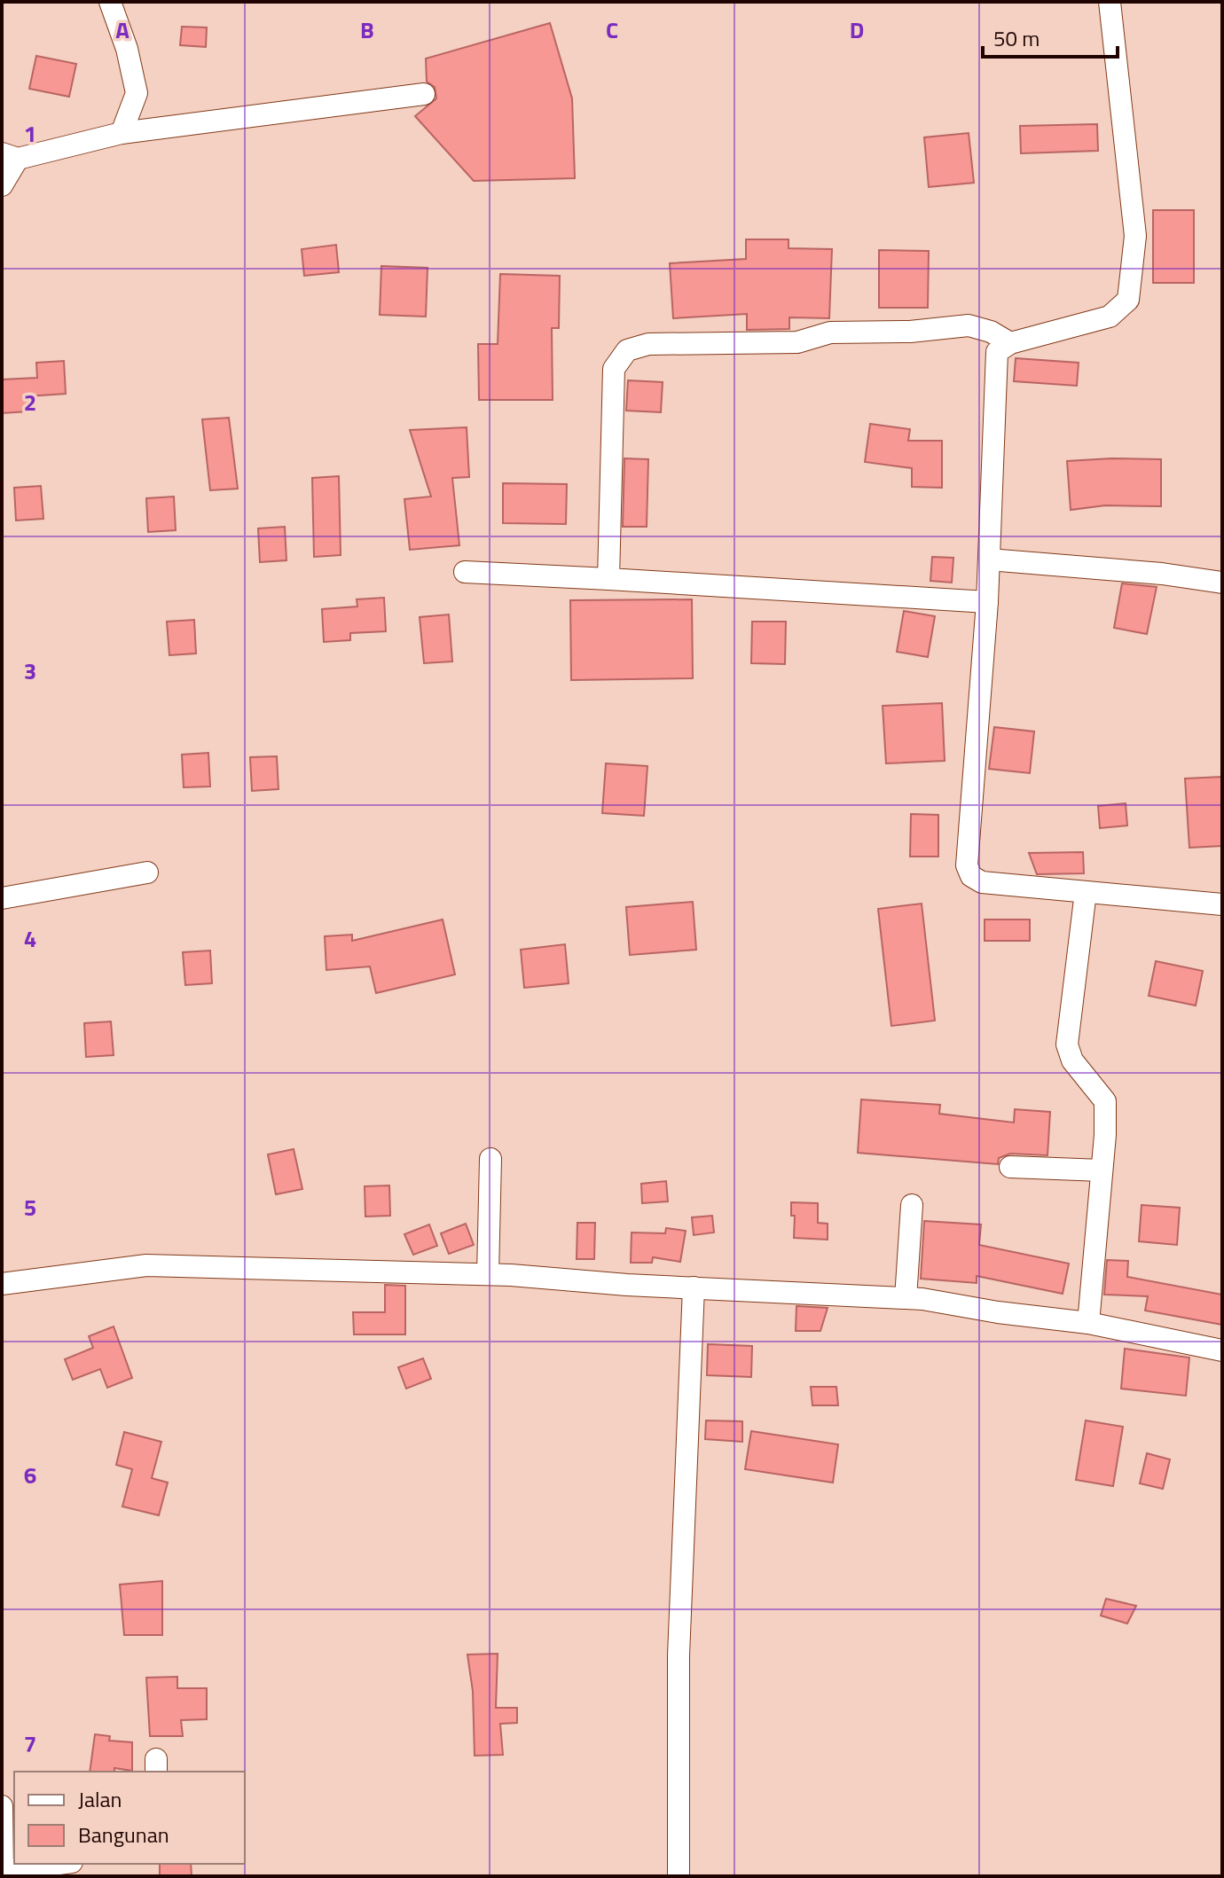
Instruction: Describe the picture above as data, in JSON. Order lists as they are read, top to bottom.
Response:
{
  "legend": ["Jalan", "Bangunan"],
  "scale_bar": "50 m",
  "grid": {
    "columns": [
      "A",
      "B",
      "C",
      "D"
    ],
    "rows": [
      "1",
      "2",
      "3",
      "4",
      "5",
      "6",
      "7"
    ]
  }
}
